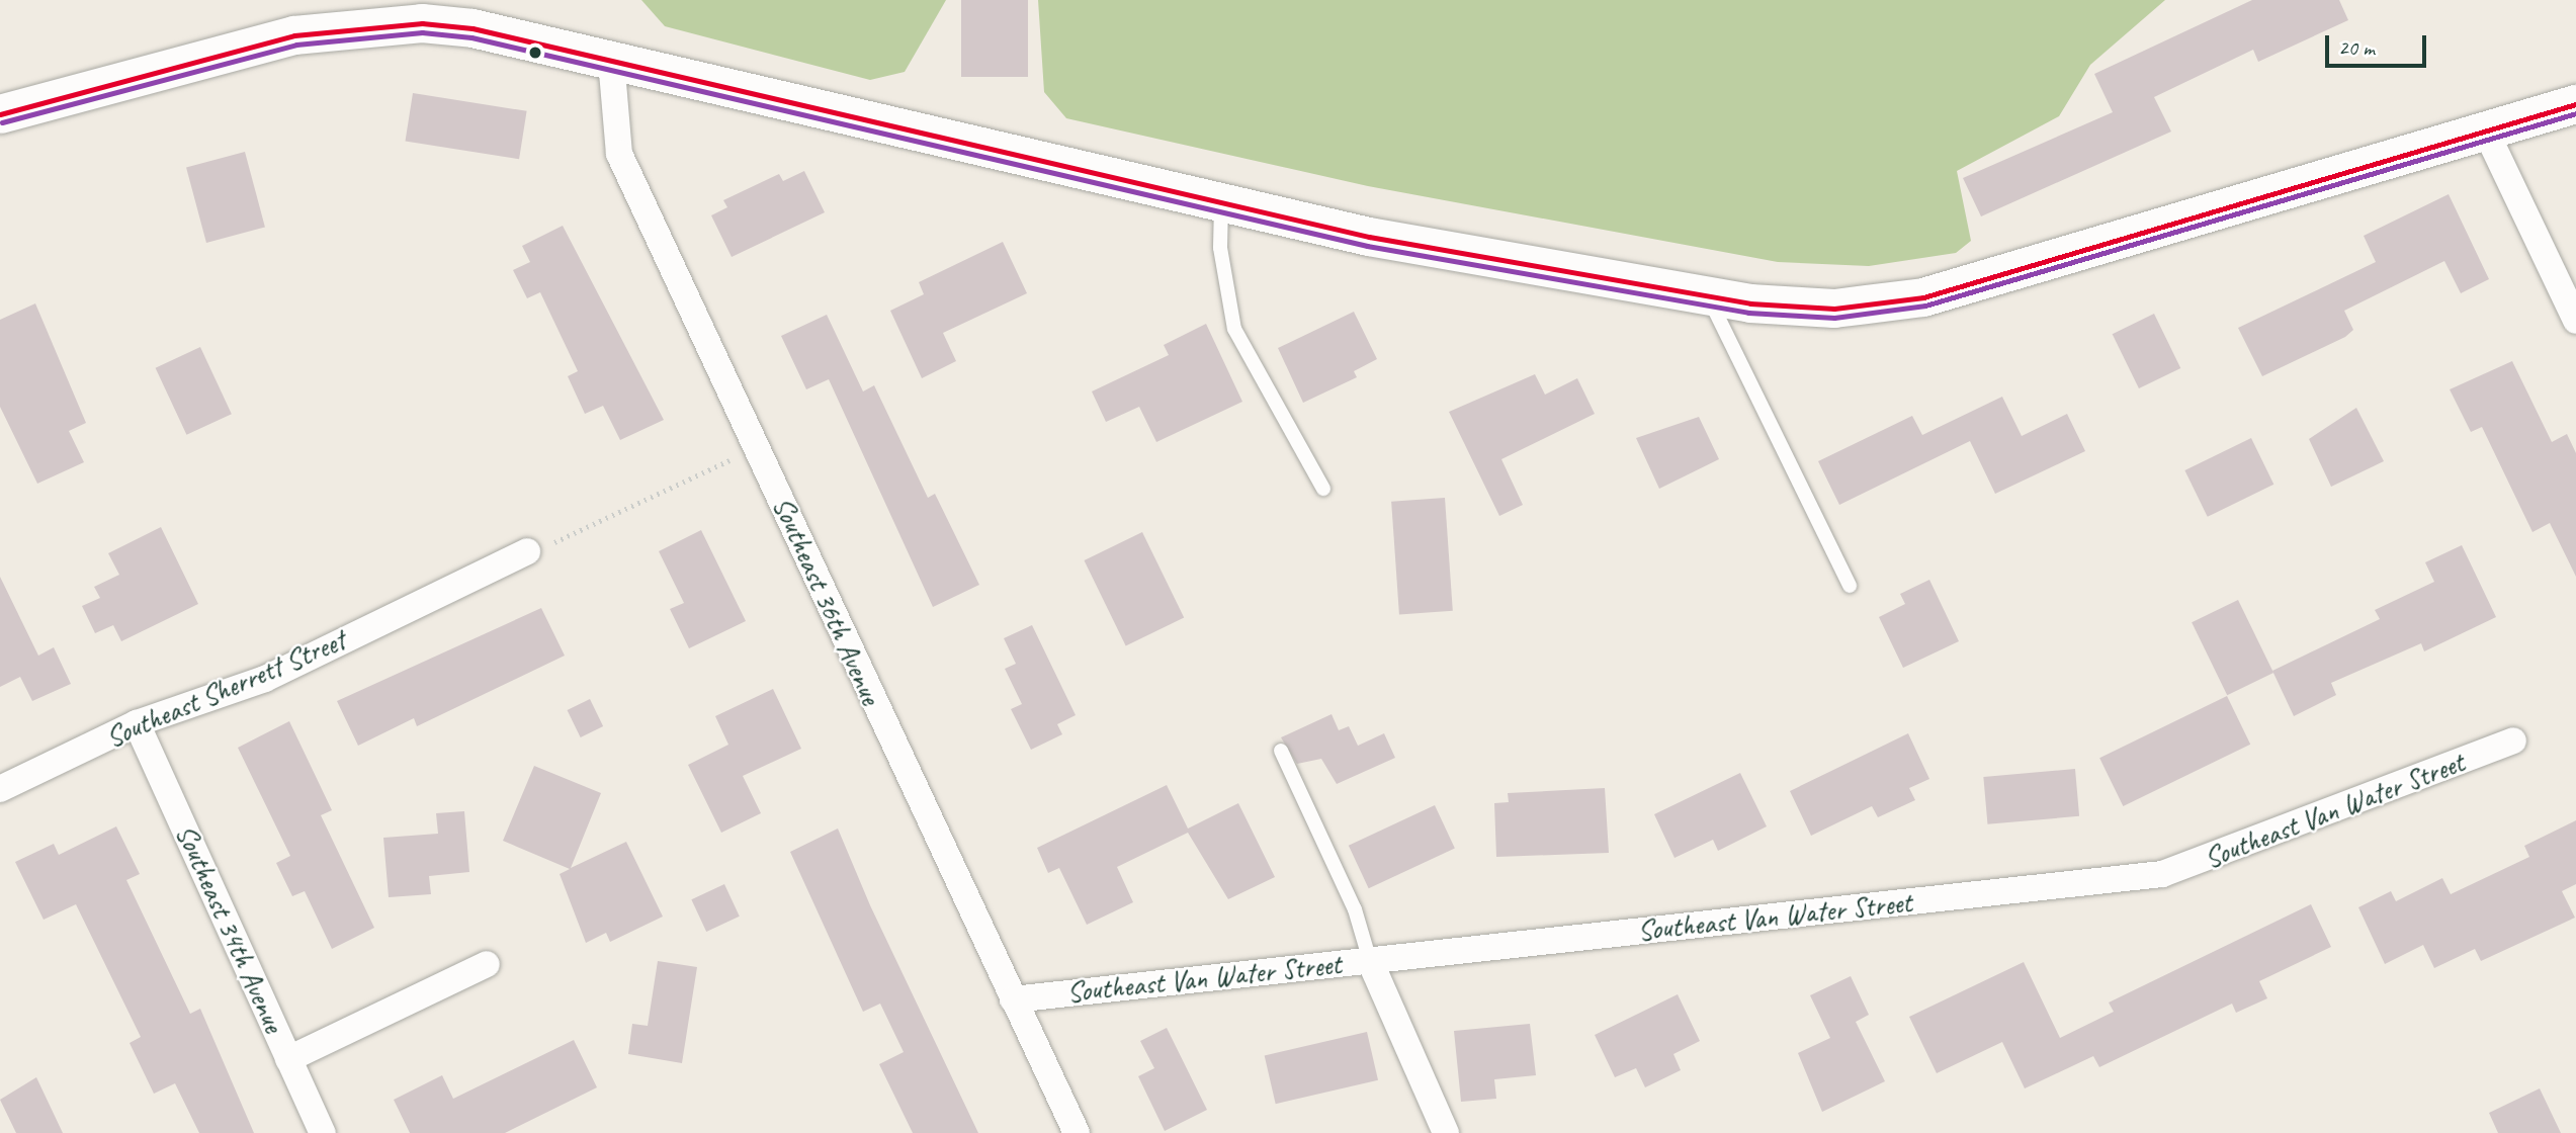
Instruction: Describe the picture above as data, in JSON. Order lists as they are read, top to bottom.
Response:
{
  "streets": {
    "street": [
      "Southeast 36th Avenue",
      "Southeast Sherrett Street",
      "Southeast Van Water Street",
      "Southeast 34th Avenue"
    ]
  },
  "crossings": [
    ["Southeast 36th Avenue", "Southeast Van Water Street"],
    ["Southeast Sherrett Street", "Southeast 34th Avenue"]
  ],
  "scale_bar": "20 m"
}
